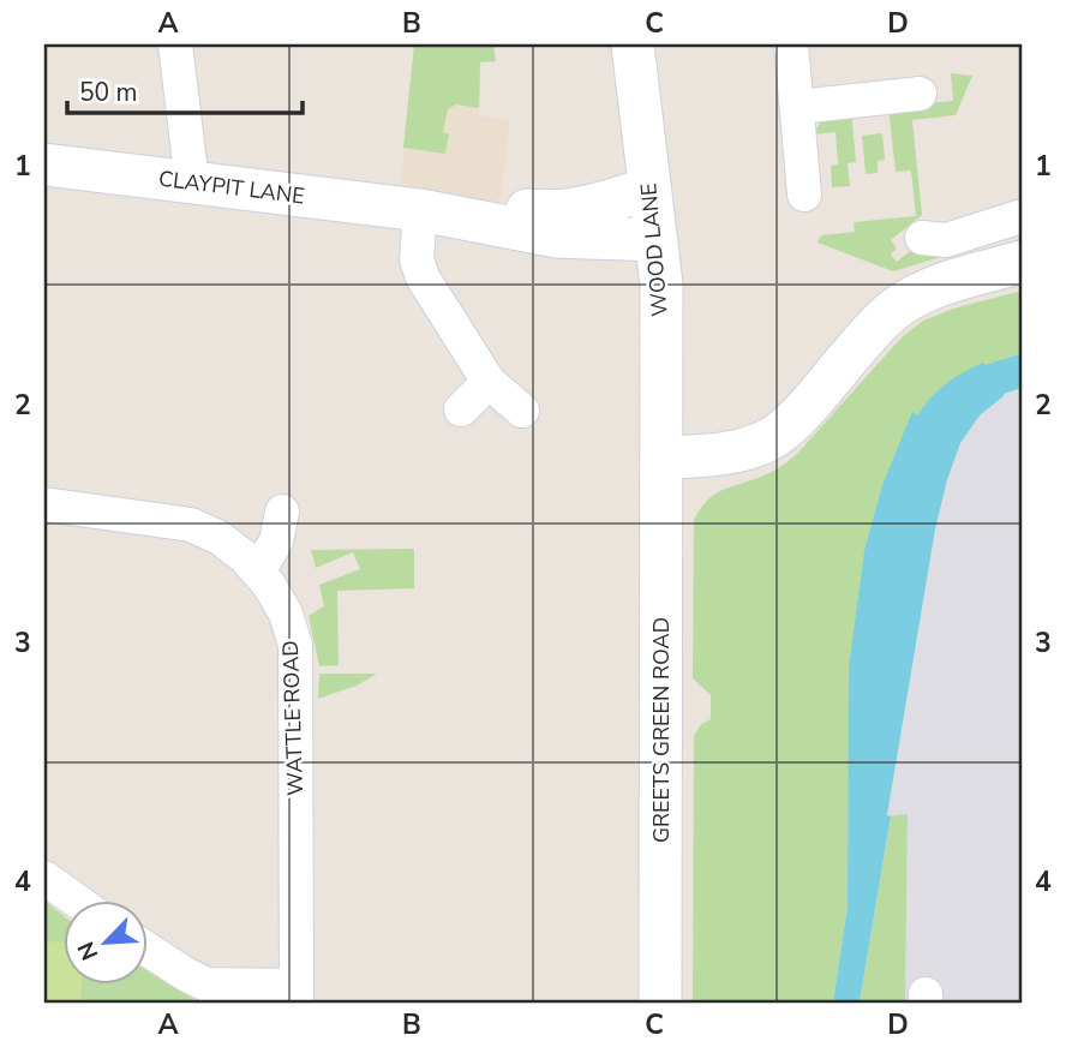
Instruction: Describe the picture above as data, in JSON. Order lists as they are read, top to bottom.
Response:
{
  "streets": {
    "street": [
      "CLAYPIT LANE",
      "WOOD LANE",
      "WATTLE ROAD",
      "GREETS GREEN ROAD"
    ]
  },
  "crossings": [
    ["CLAYPIT LANE", "WOOD LANE"],
    ["WOOD LANE", "GREETS GREEN ROAD"]
  ],
  "scale_bar": "50 m",
  "north": "bottom left",
  "grid": {
    "columns": [
      "A",
      "B",
      "C",
      "D"
    ],
    "rows": [
      "1",
      "2",
      "3",
      "4"
    ]
  }
}
